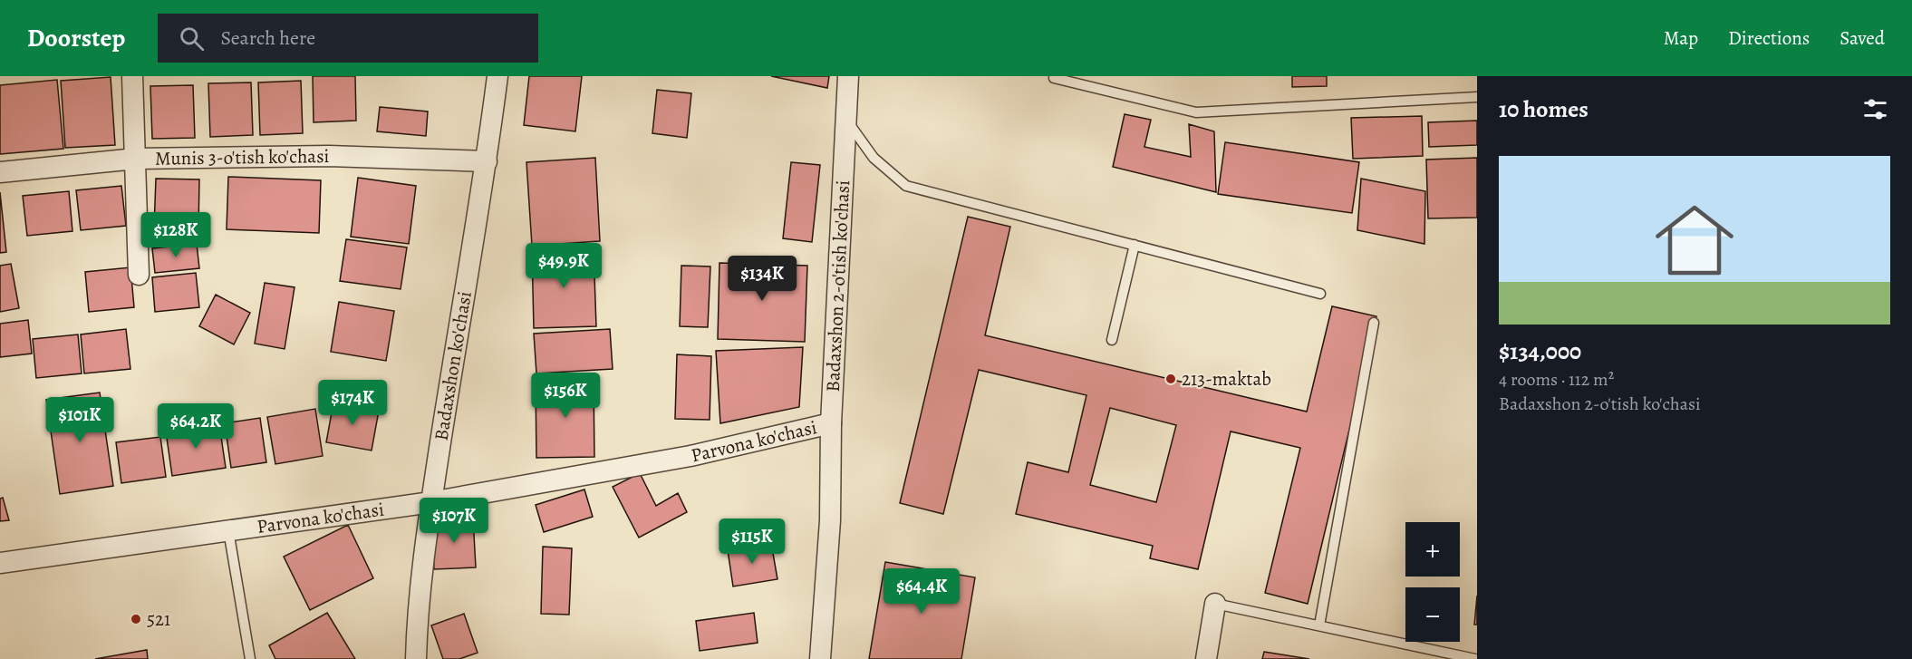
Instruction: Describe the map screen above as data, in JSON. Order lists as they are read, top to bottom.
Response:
{
  "streets": {
    "street": [
      "Munis 3-o'tish ko'chasi",
      "Badaxshon 2-o'tish ko'chasi",
      "Badaxshon ko'chasi",
      "Parvona ko'chasi"
    ]
  },
  "crossings": [
    ["Munis 3-o'tish ko'chasi", "Badaxshon ko'chasi"],
    ["Badaxshon 2-o'tish ko'chasi", "Parvona ko'chasi"],
    ["Badaxshon ko'chasi", "Parvona ko'chasi"]
  ],
  "places": ["213-maktab", "521"],
  "page": {
    "header": "Doorstep",
    "search": "Search here",
    "nav": ["Map", "Directions", "Saved"],
    "heading": "10 homes",
    "list": [
      {
        "name": "$134,000",
        "note": "4 rooms · 112 m² · Badaxshon 2-o'tish ko'chasi"
      }
    ],
    "price": [
      "$128K",
      "$49.9K",
      "$134K",
      "$156K",
      "$174K",
      "$101K",
      "$64.2K",
      "$107K",
      "$115K",
      "$64.4K"
    ],
    "map_buttons": ["+", "−"]
  }
}
